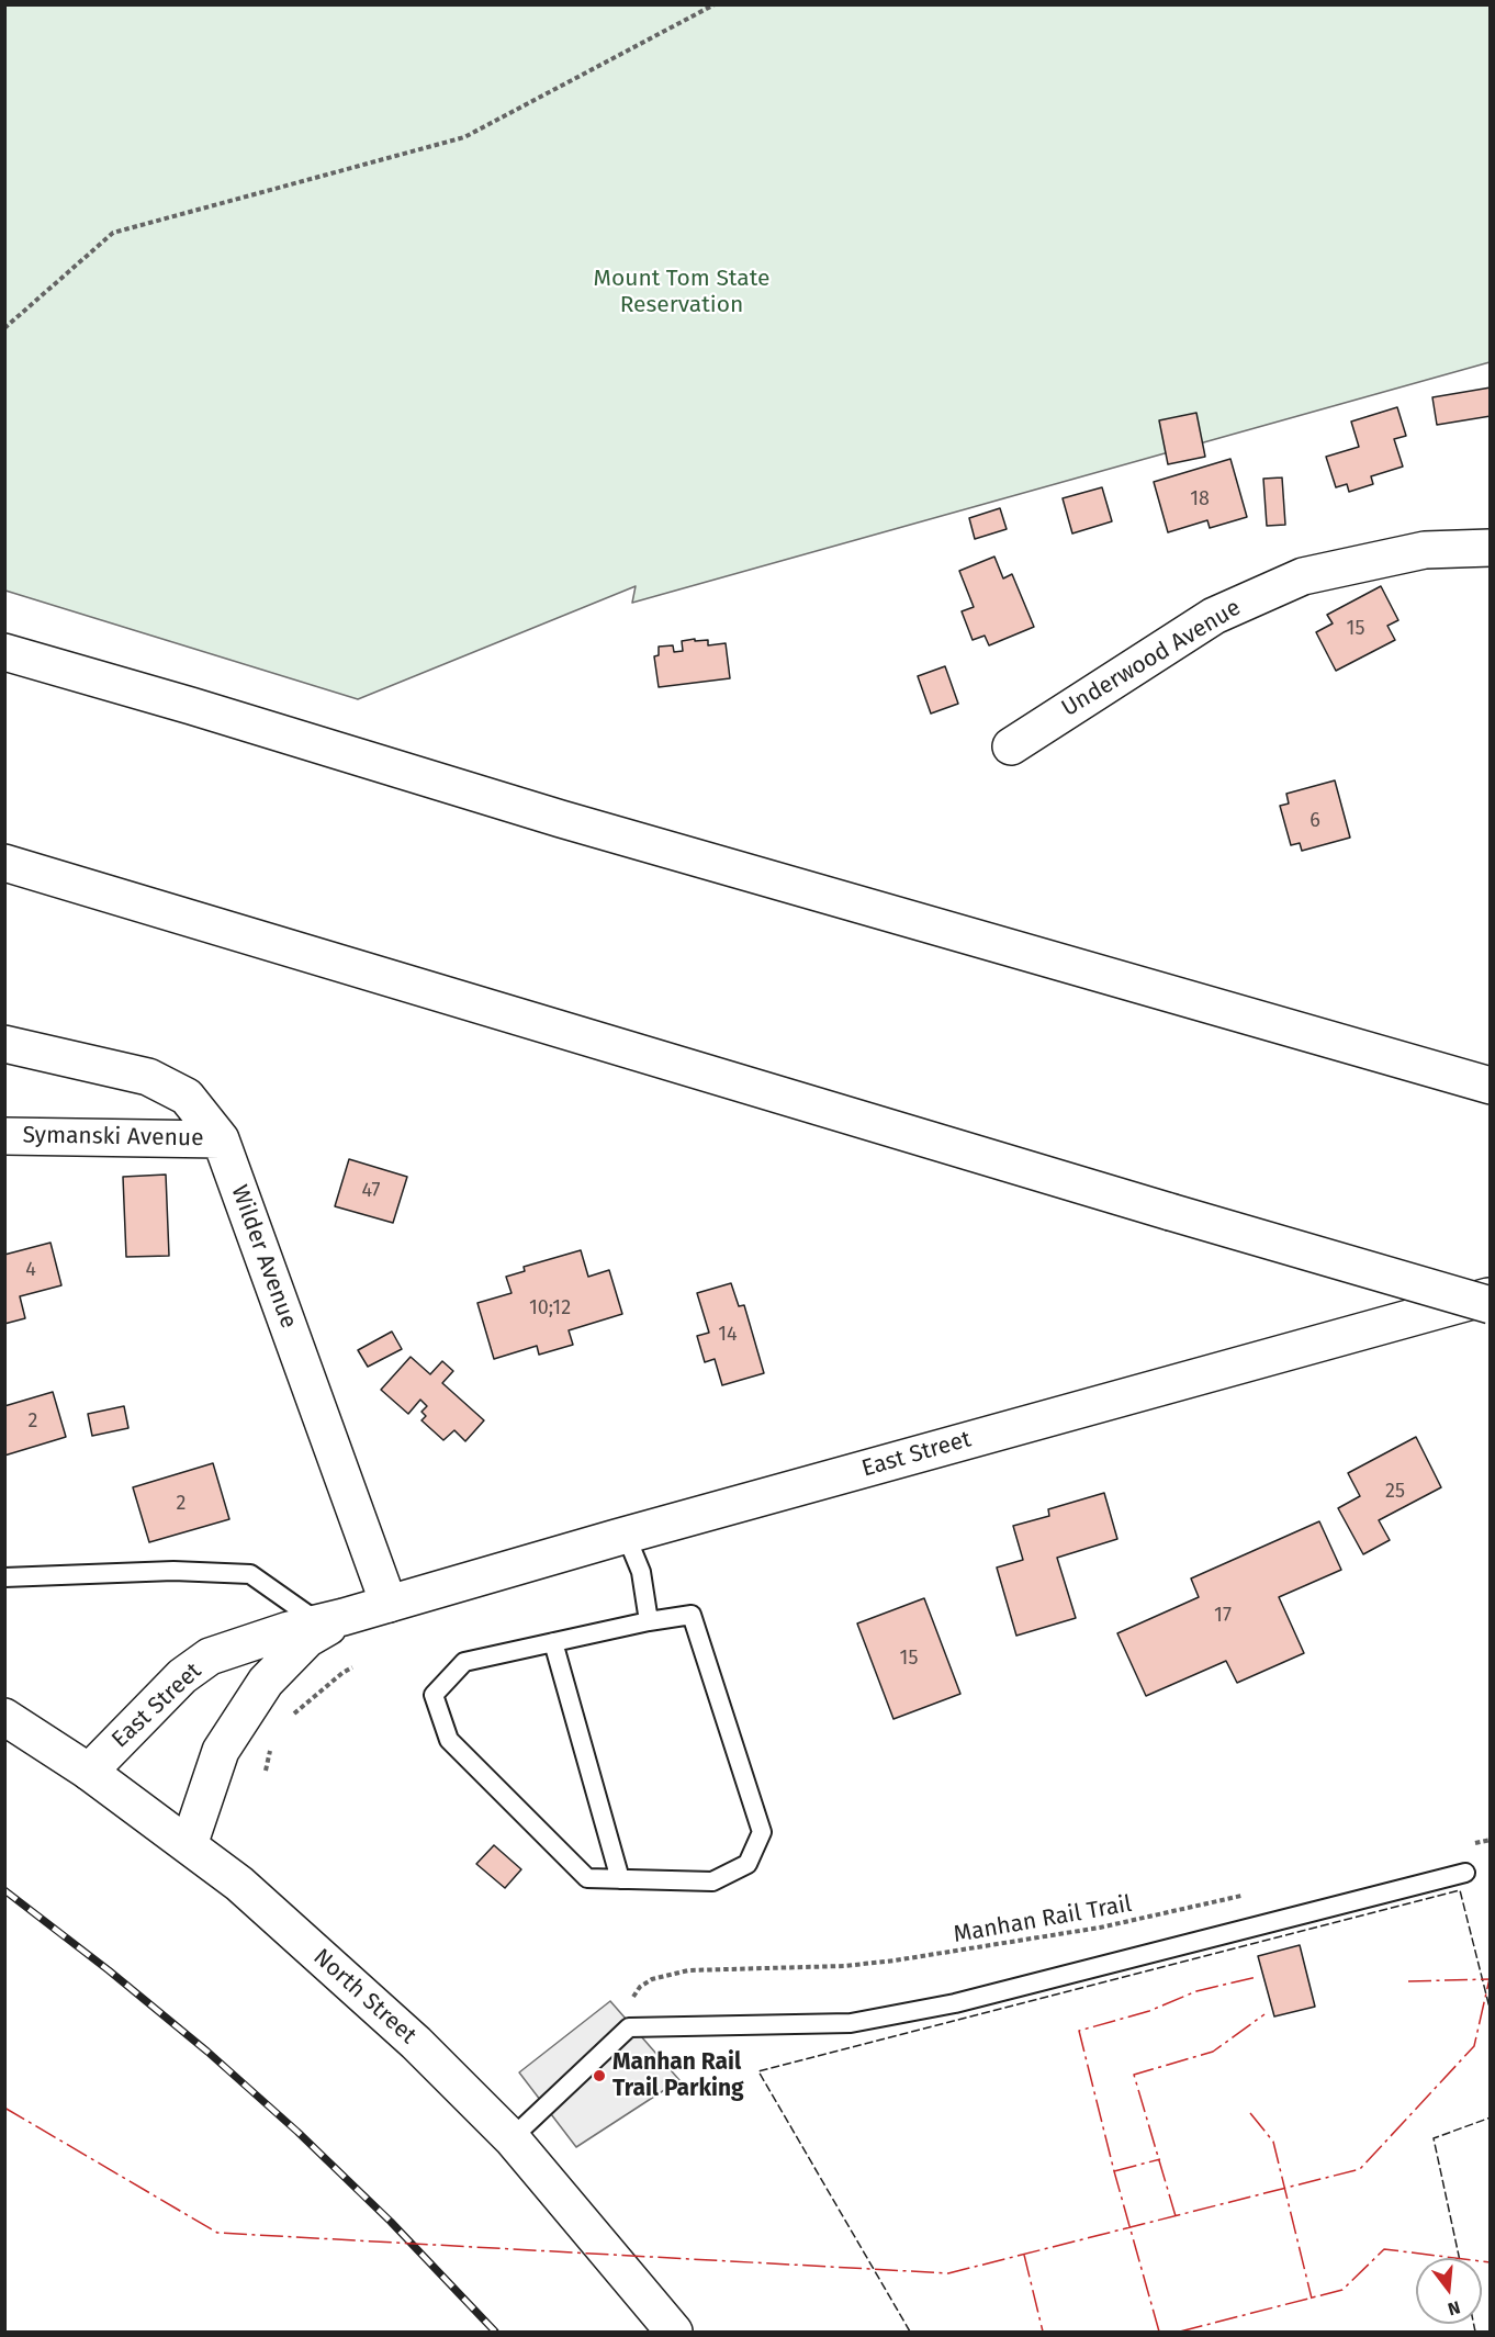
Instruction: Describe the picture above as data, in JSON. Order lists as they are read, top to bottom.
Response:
{
  "streets": {
    "main road": [
      "Underwood Avenue",
      "Symanski Avenue",
      "Wilder Avenue",
      "East Street",
      "North Street"
    ],
    "path": ["Manhan Rail Trail"]
  },
  "crossings": [
    ["Symanski Avenue", "Wilder Avenue"],
    ["Wilder Avenue", "East Street"],
    ["East Street", "North Street"]
  ],
  "parks": ["Mount Tom State Reservation"],
  "places": ["Manhan Rail Trail Parking"],
  "house_numbers": [
    "18",
    "15",
    "6",
    "47",
    "4",
    "10;12",
    "14",
    "2",
    "25",
    "2",
    "17",
    "15"
  ],
  "north": "bottom"
}
